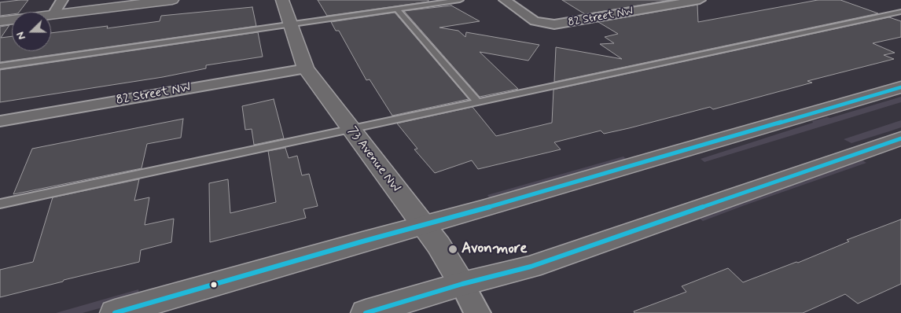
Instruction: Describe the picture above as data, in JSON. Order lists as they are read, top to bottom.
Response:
{
  "streets": {
    "main road": ["73 Avenue NW"],
    "street": ["82 Street NW"]
  },
  "crossings": [
    ["82 Street NW", "73 Avenue NW"]
  ],
  "places": ["Avonmore"],
  "north": "left"
}
